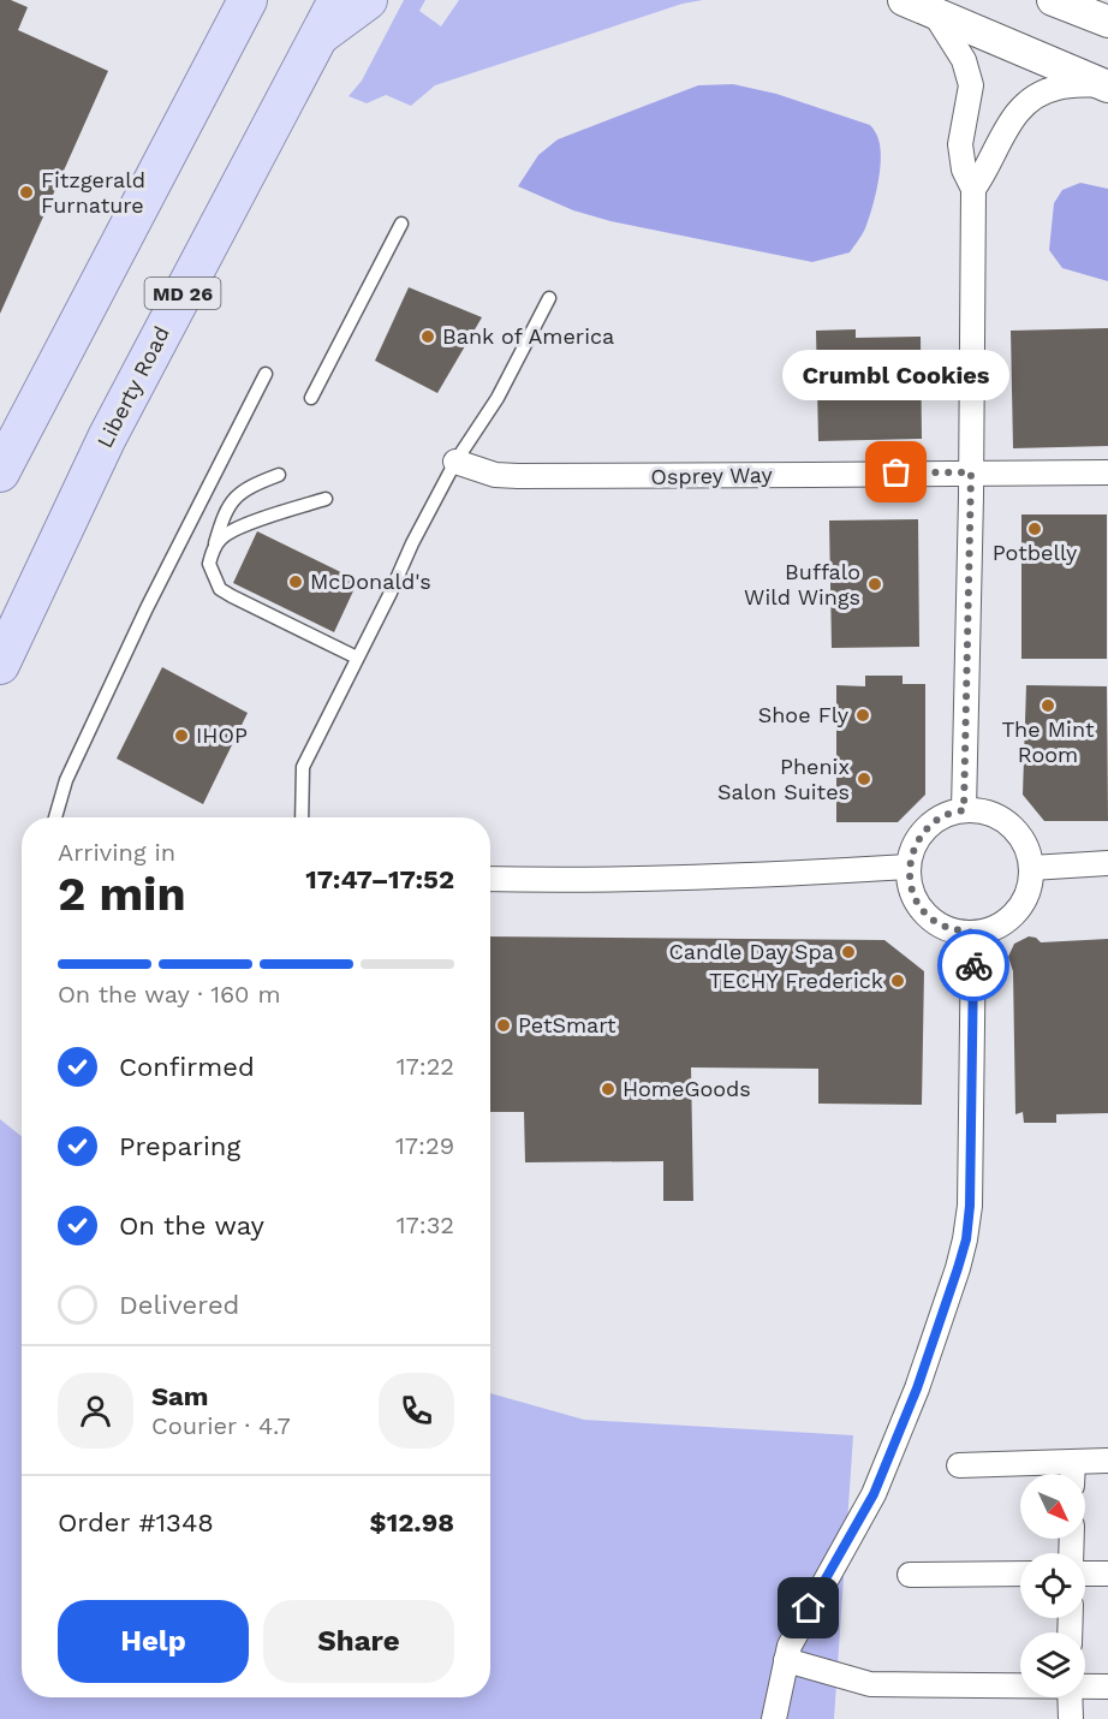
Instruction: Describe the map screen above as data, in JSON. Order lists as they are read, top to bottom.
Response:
{
  "streets": {
    "main road": ["MD 26", "Liberty Road"],
    "street": ["Osprey Way"]
  },
  "places": [
    "Fitzgerald Furnature",
    "Bank of America",
    "Crumbl Cookies",
    "Potbelly",
    "McDonald's",
    "Buffalo Wild Wings",
    "The Mint Room",
    "Shoe Fly",
    "IHOP",
    "Phenix Salon Suites",
    "Candle Day Spa",
    "TECHY Frederick",
    "PetSmart",
    "HomeGoods"
  ],
  "north": "bottom right",
  "page": {
    "bubble": "Crumbl Cookies",
    "heading": ["2 min", "Arriving in", "17:47–17:52"],
    "panel": [
      "Sam",
      "Courier · 4.7",
      "Order #1348",
      "$12.98"
    ],
    "bar": "On the way · 160 m",
    "list": [
      ["Confirmed", "17:22"],
      ["Preparing", "17:29"],
      ["On the way", "17:32"],
      "Delivered"
    ],
    "buttons": ["Help", "Share"]
  }
}
